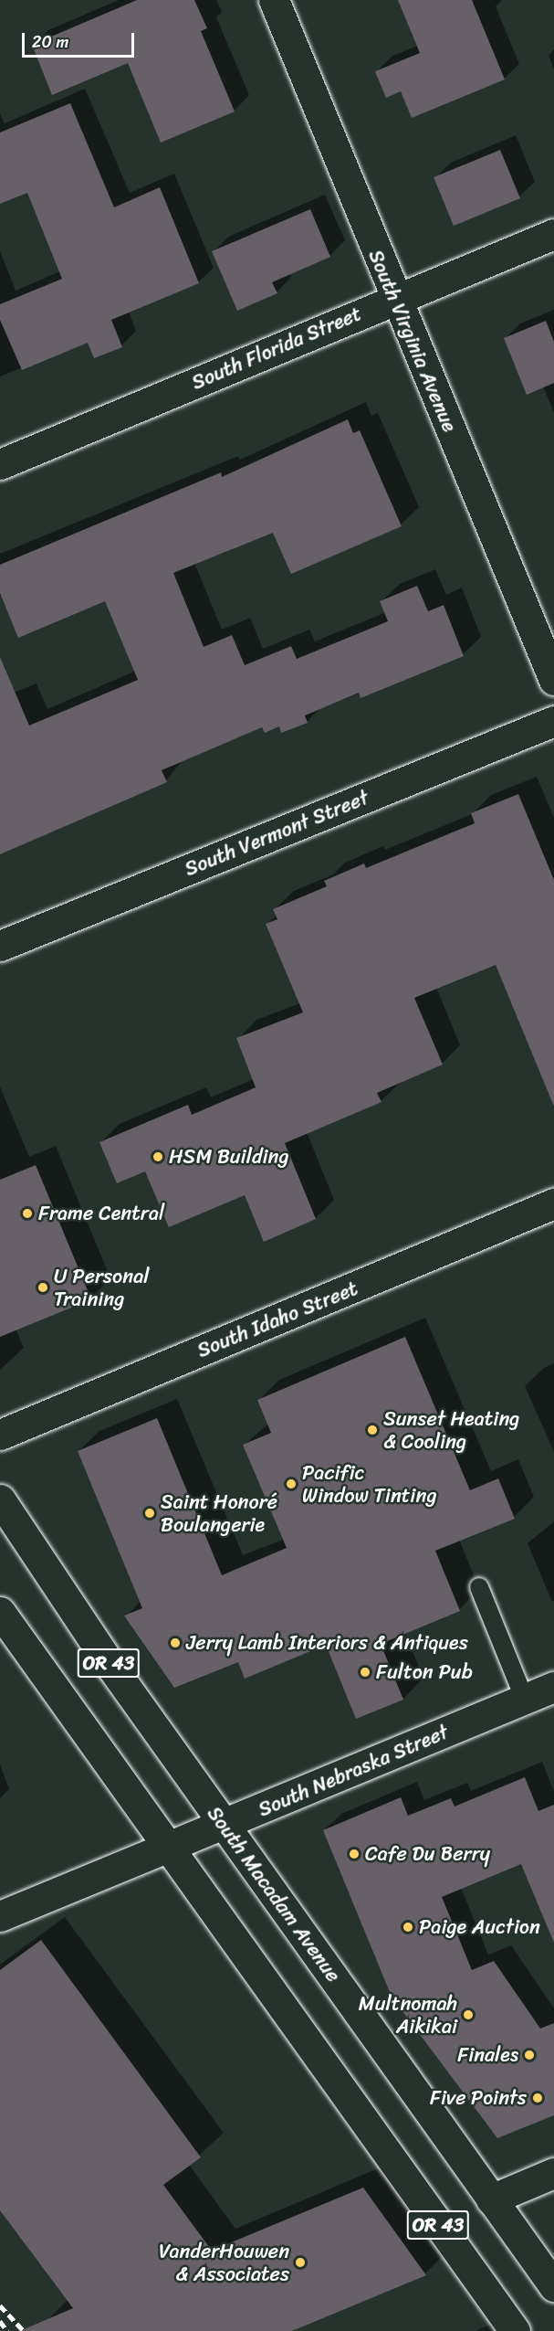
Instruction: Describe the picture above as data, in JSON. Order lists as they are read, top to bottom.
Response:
{
  "streets": {
    "street": [
      "South Virginia Avenue",
      "South Florida Street",
      "South Vermont Street",
      "South Idaho Street",
      "OR 43",
      "South Nebraska Street",
      "South Macadam Avenue"
    ]
  },
  "crossings": [
    ["South Virginia Avenue", "South Florida Street"],
    ["OR 43", "South Nebraska Street"],
    ["South Nebraska Street", "South Macadam Avenue"]
  ],
  "places": [
    "HSM Building",
    "Frame Central",
    "U Personal Training",
    "Sunset Heating & Cooling",
    "Pacific Window Tinting",
    "Saint Honoré Boulangerie",
    "Jerry Lamb Interiors & Antiques",
    "Fulton Pub",
    "Cafe Du Berry",
    "Paige Auction",
    "Multnomah Aikikai",
    "Finales",
    "Five Points",
    "VanderHouwen & Associates"
  ],
  "scale_bar": "20 m"
}
